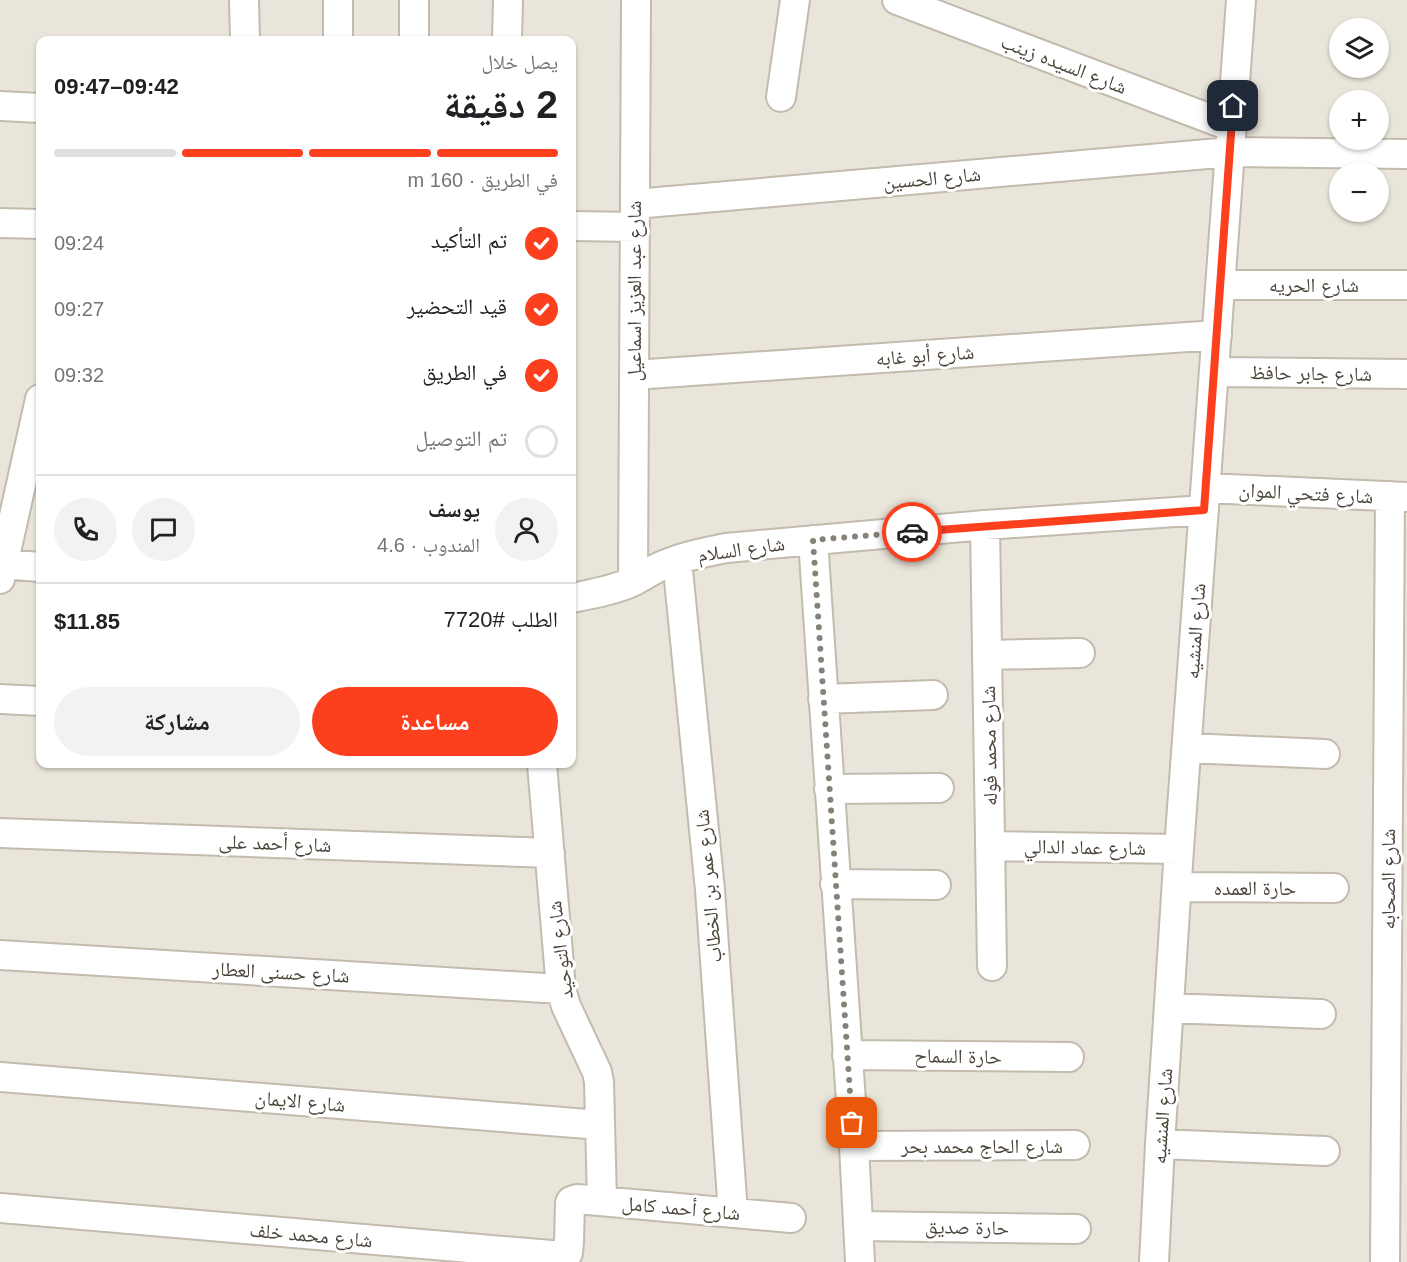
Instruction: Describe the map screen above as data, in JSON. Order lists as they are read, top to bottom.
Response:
{
  "streets": {
    "street": [
      "شارع السيده زينب",
      "شارع الحسين",
      "شارع الحريه",
      "شارع عبد العزيز اسماعيل",
      "شارع أبو غابه",
      "شارع جابر حافظ",
      "شارع فتحي الموان",
      "شارع السلام",
      "شارع المنشيه",
      "شارع محمد فوله",
      "شارع أحمد على",
      "شارع عماد الدالي",
      "شارع الصحابه",
      "شارع عمر بن الخطاب",
      "حارة العمده",
      "شارع التوحيد",
      "شارع حسنى العطار",
      "حارة السماح",
      "شارع الايمان",
      "شارع الحاج محمد بحر",
      "شارع أحمد كامل",
      "حارة صديق",
      "شارع محمد خلف"
    ]
  },
  "crossings": [
    ["شارع السيده زينب", "شارع الحسين"],
    ["شارع السيده زينب", "شارع المنشيه"],
    ["شارع الحسين", "شارع عبد العزيز اسماعيل"],
    ["شارع الحسين", "شارع المنشيه"],
    ["شارع الحريه", "شارع المنشيه"],
    ["شارع عبد العزيز اسماعيل", "شارع أبو غابه"],
    ["شارع عبد العزيز اسماعيل", "شارع السلام"],
    ["شارع أبو غابه", "شارع المنشيه"],
    ["شارع جابر حافظ", "شارع المنشيه"],
    ["شارع فتحي الموان", "شارع السلام"],
    ["شارع فتحي الموان", "شارع المنشيه"],
    ["شارع فتحي الموان", "شارع الصحابه"],
    ["شارع السلام", "شارع المنشيه"],
    ["شارع السلام", "شارع محمد فوله"],
    ["شارع السلام", "شارع عمر بن الخطاب"],
    ["شارع المنشيه", "شارع عماد الدالي"],
    ["شارع المنشيه", "حارة العمده"],
    ["شارع محمد فوله", "شارع عماد الدالي"],
    ["شارع أحمد على", "شارع التوحيد"],
    ["شارع عمر بن الخطاب", "شارع أحمد كامل"],
    ["شارع التوحيد", "شارع حسنى العطار"],
    ["شارع التوحيد", "شارع الايمان"],
    ["شارع التوحيد", "شارع أحمد كامل"],
    ["شارع أحمد كامل", "شارع محمد خلف"]
  ],
  "page": {
    "map_buttons": ["+", "−"],
    "heading": ["2 دقيقة", "يصل خلال", "09:42–09:47"],
    "panel": [
      "يوسف",
      "المندوب · 4.6",
      "الطلب #7720",
      "$11.85"
    ],
    "bar": "في الطريق · 160 m",
    "list": [
      ["تم التأكيد", "09:24"],
      ["قيد التحضير", "09:27"],
      ["في الطريق", "09:32"],
      "تم التوصيل"
    ],
    "buttons": ["مساعدة", "مشاركة"]
  }
}
